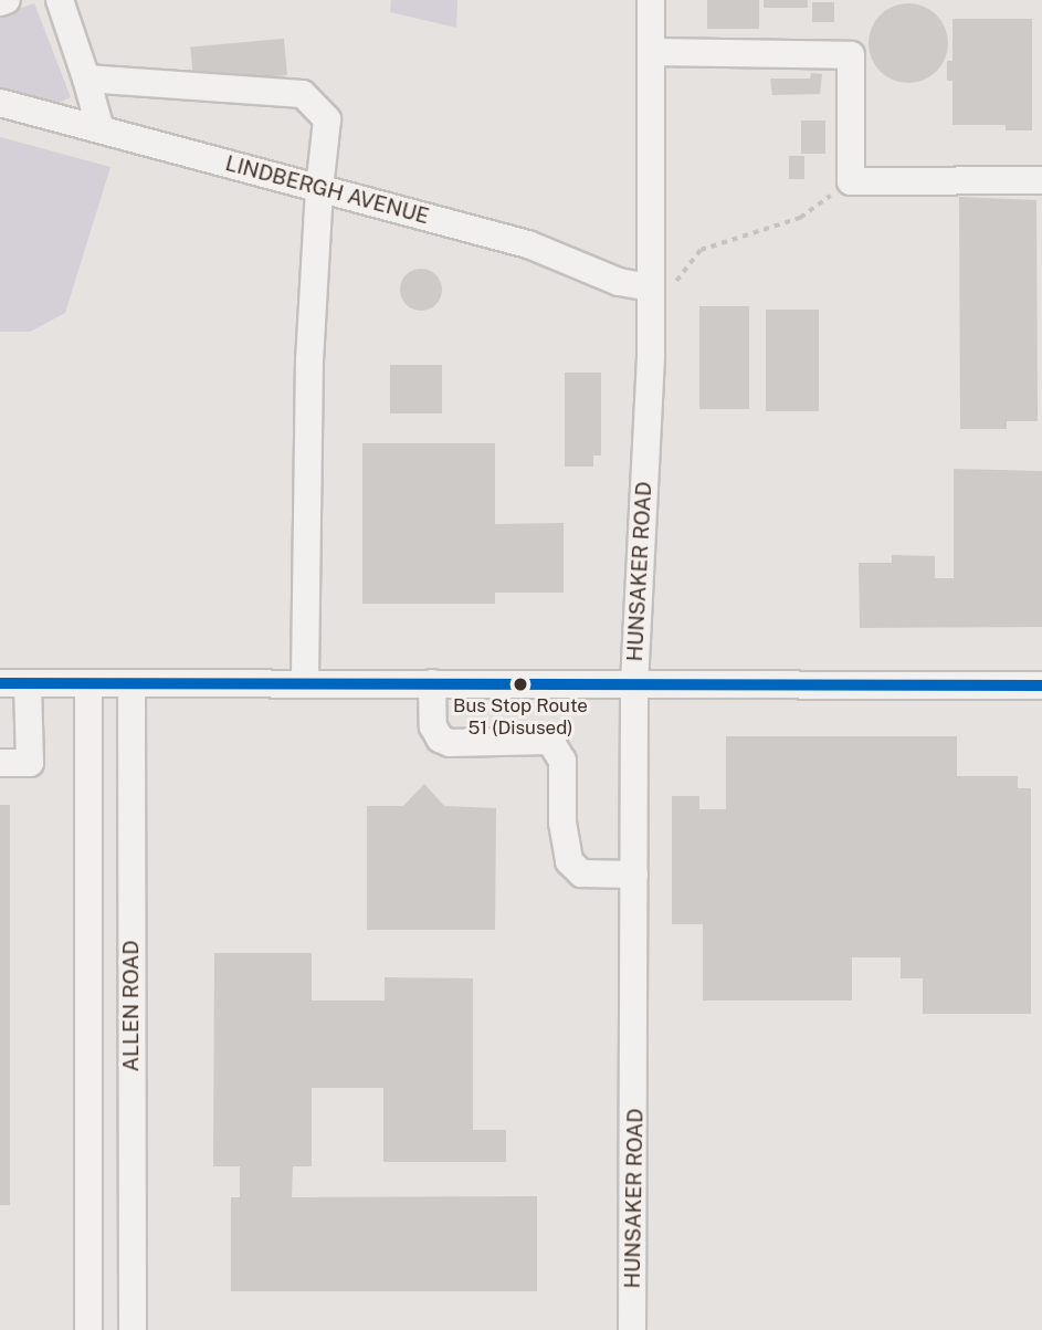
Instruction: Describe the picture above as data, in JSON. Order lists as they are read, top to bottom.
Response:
{
  "streets": {
    "street": ["LINDBERGH AVENUE", "HUNSAKER ROAD", "ALLEN ROAD"]
  },
  "crossings": [
    ["LINDBERGH AVENUE", "HUNSAKER ROAD"]
  ],
  "places": ["Bus Stop Route 51 (Disused)"]
}
